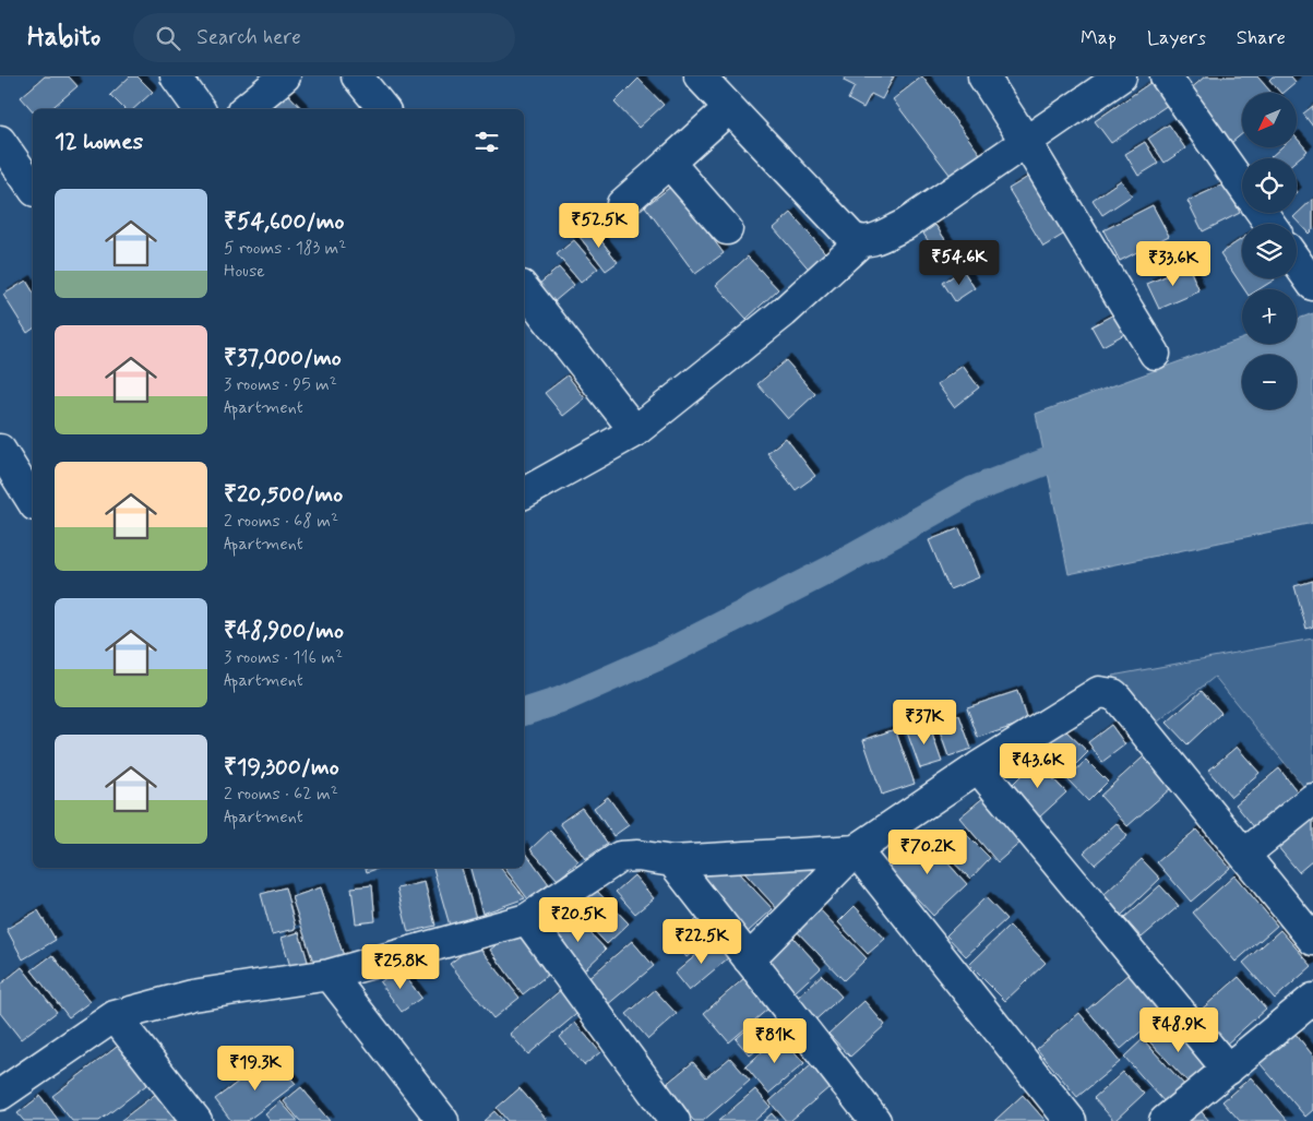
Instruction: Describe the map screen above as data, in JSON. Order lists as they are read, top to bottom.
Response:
{
  "north": "bottom left",
  "page": {
    "header": "Habito",
    "search": "Search here",
    "nav": ["Map", "Layers", "Share"],
    "map_buttons": ["+", "−"],
    "heading": "12 homes",
    "list": [
      {
        "name": "₹54,600/mo",
        "note": "5 rooms · 183 m² · House"
      },
      {
        "name": "₹37,000/mo",
        "note": "3 rooms · 95 m² · Apartment"
      },
      {
        "name": "₹20,500/mo",
        "note": "2 rooms · 68 m² · Apartment"
      },
      {
        "name": "₹48,900/mo",
        "note": "3 rooms · 116 m² · Apartment"
      },
      {
        "name": "₹19,300/mo",
        "note": "2 rooms · 62 m² · Apartment"
      }
    ],
    "price": [
      "₹52.5K",
      "₹54.6K",
      "₹33.6K",
      "₹37K",
      "₹43.6K",
      "₹70.2K",
      "₹20.5K",
      "₹22.5K",
      "₹25.8K",
      "₹48.9K",
      "₹81K",
      "₹19.3K"
    ]
  }
}
